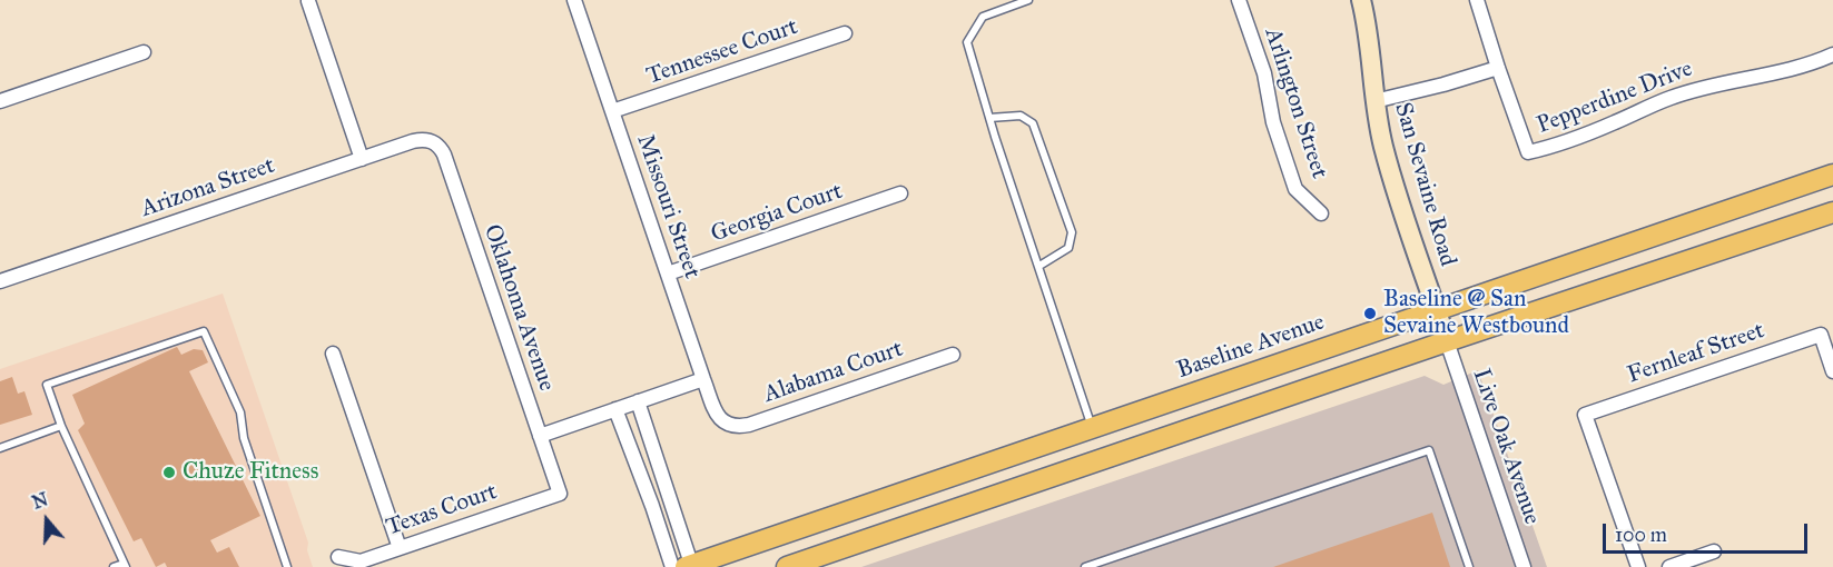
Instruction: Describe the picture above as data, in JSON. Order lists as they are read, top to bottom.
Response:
{
  "streets": {
    "main road": ["Baseline Avenue"],
    "street": [
      "Tennessee Court",
      "Pepperdine Drive",
      "Arlington Street",
      "San Sevaine Road",
      "Arizona Street",
      "Missouri Street",
      "Georgia Court",
      "Oklahoma Avenue",
      "Fernleaf Street",
      "Alabama Court",
      "Live Oak Avenue",
      "Texas Court"
    ]
  },
  "crossings": [
    ["Tennessee Court", "Missouri Street"],
    ["San Sevaine Road", "Baseline Avenue"],
    ["San Sevaine Road", "Live Oak Avenue"],
    ["Arizona Street", "Oklahoma Avenue"],
    ["Missouri Street", "Georgia Court"],
    ["Missouri Street", "Alabama Court"],
    ["Oklahoma Avenue", "Texas Court"]
  ],
  "places": ["Baseline @ San Sevaine Westbound", "Chuze Fitness"],
  "scale_bar": "100 m",
  "north": "top"
}
